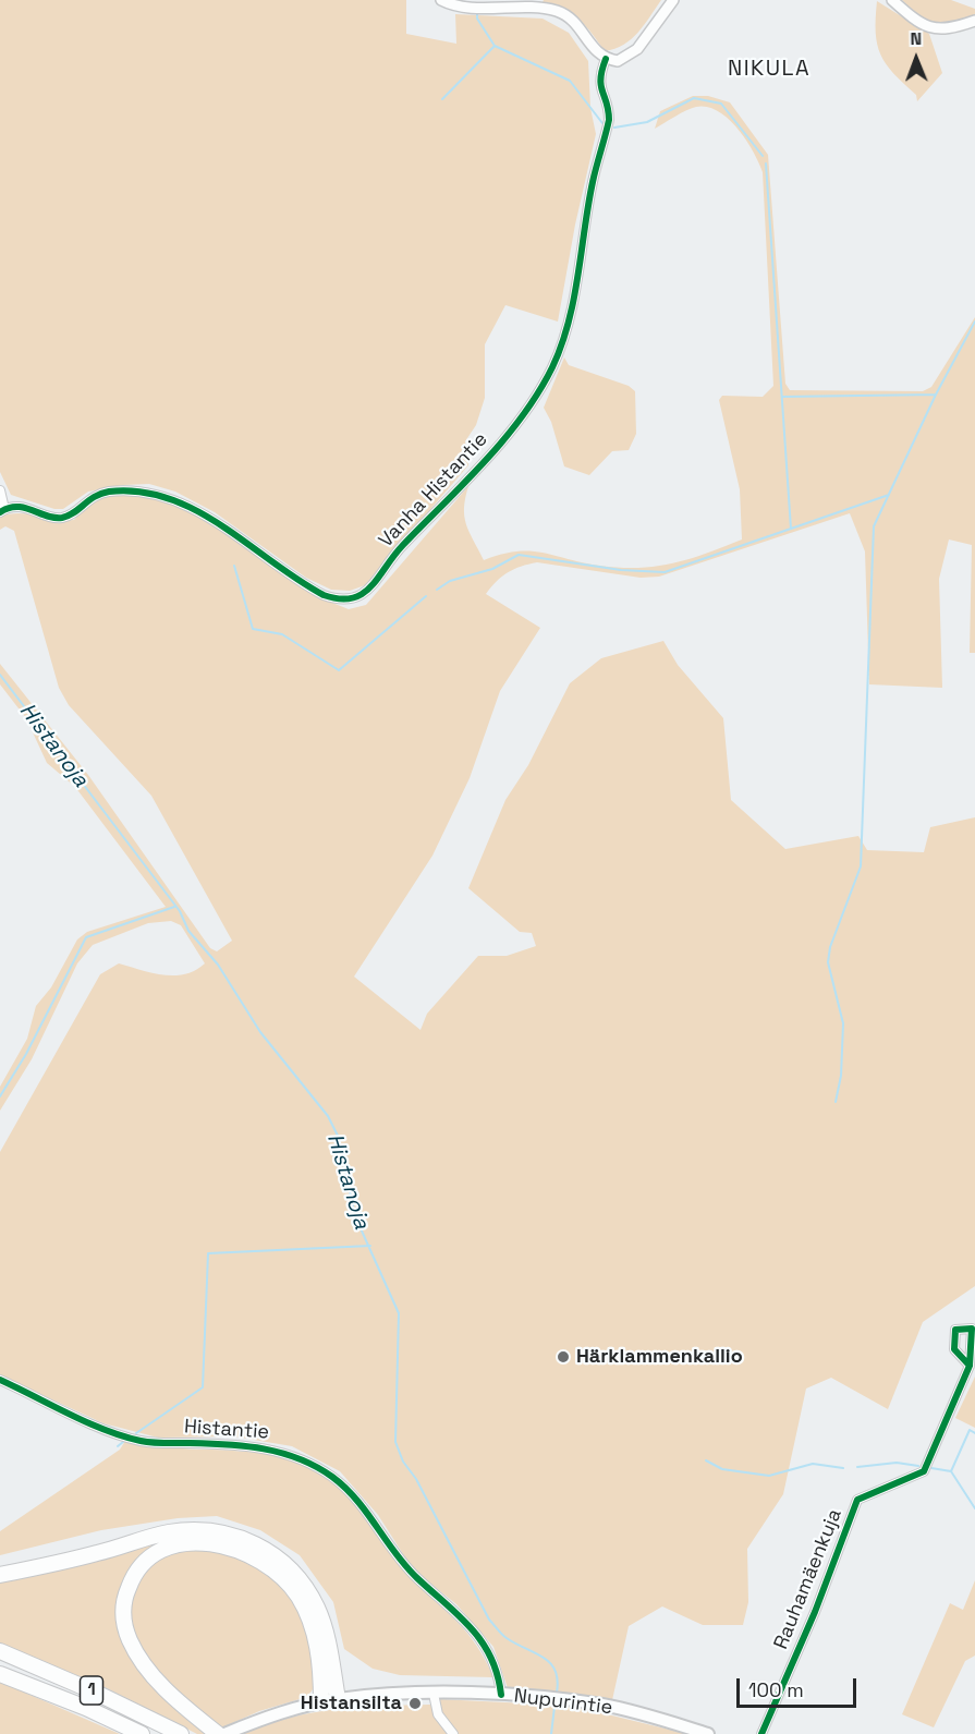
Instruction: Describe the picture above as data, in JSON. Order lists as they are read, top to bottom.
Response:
{
  "streets": {
    "highway": ["1"],
    "main road": ["Nupurintie"],
    "street": ["Vanha Histantie", "Histantie", "Rauhamäenkuja"]
  },
  "crossings": [
    ["Histantie", "Nupurintie"]
  ],
  "districts": ["NIKULA"],
  "water": ["Histanoja"],
  "places": ["Härklammenkallio", "Histansilta"],
  "scale_bar": "100 m",
  "north": "top"
}
